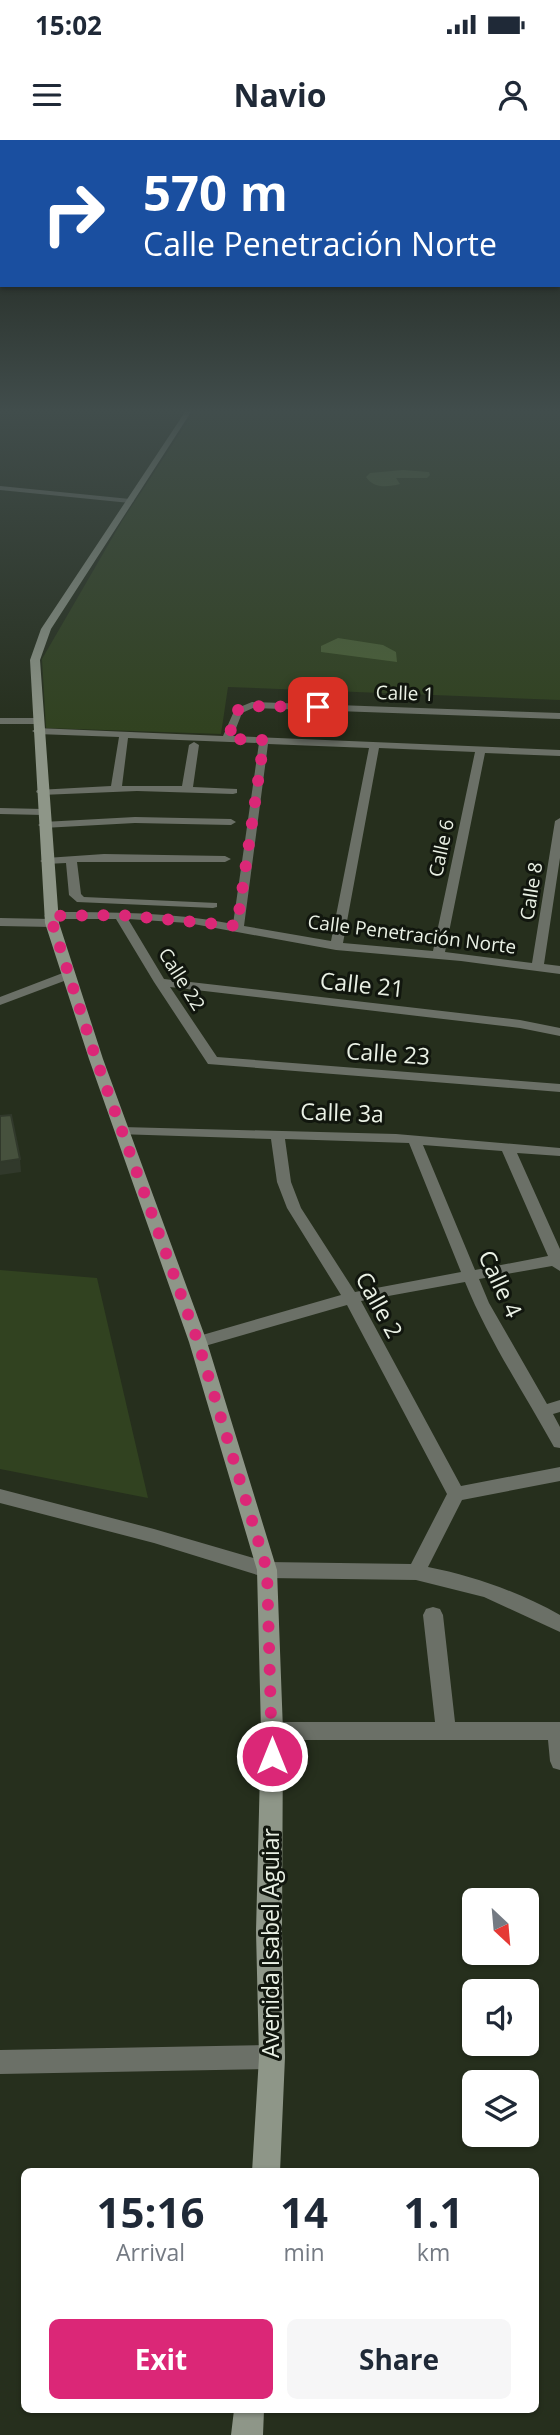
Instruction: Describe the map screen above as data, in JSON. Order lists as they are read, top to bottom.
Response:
{
  "streets": {
    "main road": ["Avenida Isabel Aguiar"],
    "street": [
      "Calle 1",
      "Calle 6",
      "Calle 8",
      "Calle Penetración Norte",
      "Calle 22",
      "Calle 21",
      "Calle 23",
      "Calle 3a",
      "Calle 4",
      "Calle 2"
    ]
  },
  "crossings": [
    ["Calle 6", "Calle Penetración Norte"],
    ["Calle 8", "Calle Penetración Norte"],
    ["Calle Penetración Norte", "Calle 22"],
    ["Calle Penetración Norte", "Avenida Isabel Aguiar"],
    ["Calle 22", "Calle 21"],
    ["Calle 22", "Calle 23"],
    ["Calle 3a", "Calle 4"],
    ["Calle 3a", "Calle 2"],
    ["Calle 3a", "Avenida Isabel Aguiar"]
  ],
  "north": "bottom right",
  "page": {
    "status": "15:02",
    "header": "Navio",
    "turn": ["570 m", "Calle Penetración Norte"],
    "eta": [
      "15:16",
      "Arrival",
      "14",
      "min",
      "1.1",
      "km"
    ],
    "buttons": ["Exit", "Share"]
  }
}
